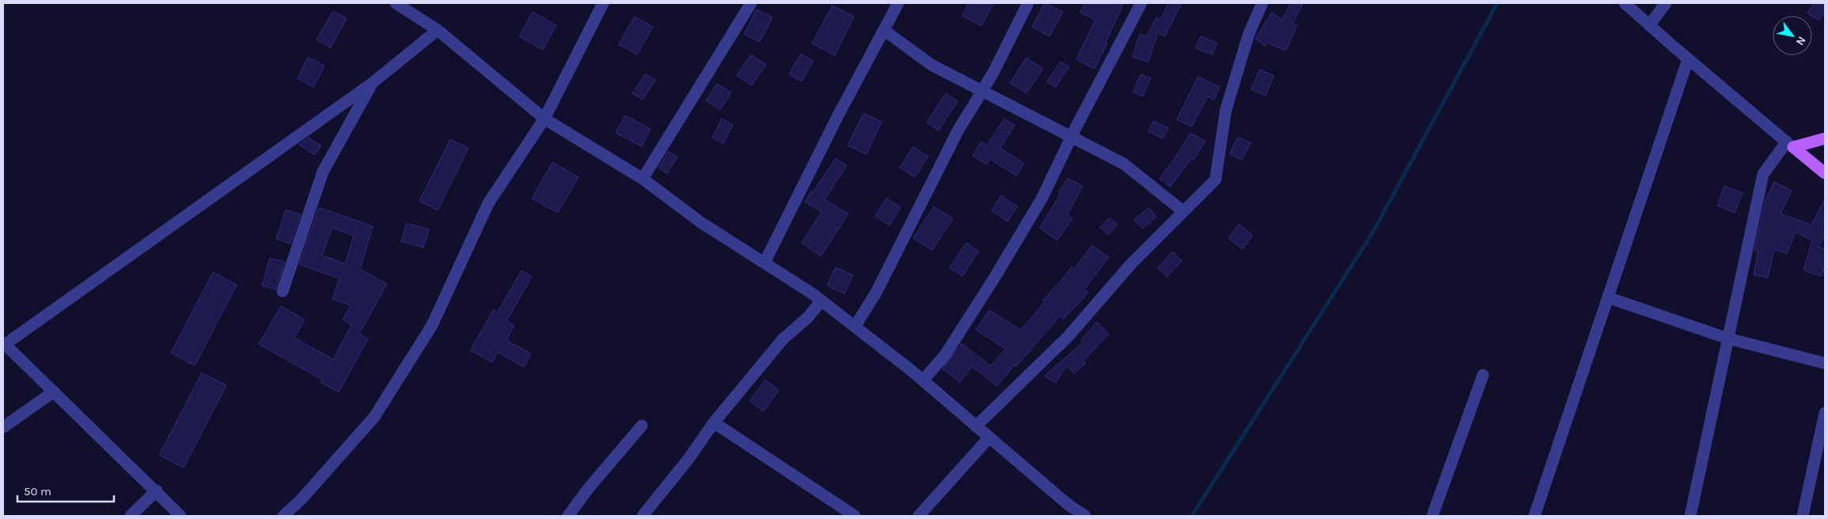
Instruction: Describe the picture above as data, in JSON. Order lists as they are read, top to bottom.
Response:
{
  "scale_bar": "50 m",
  "north": "bottom right"
}
